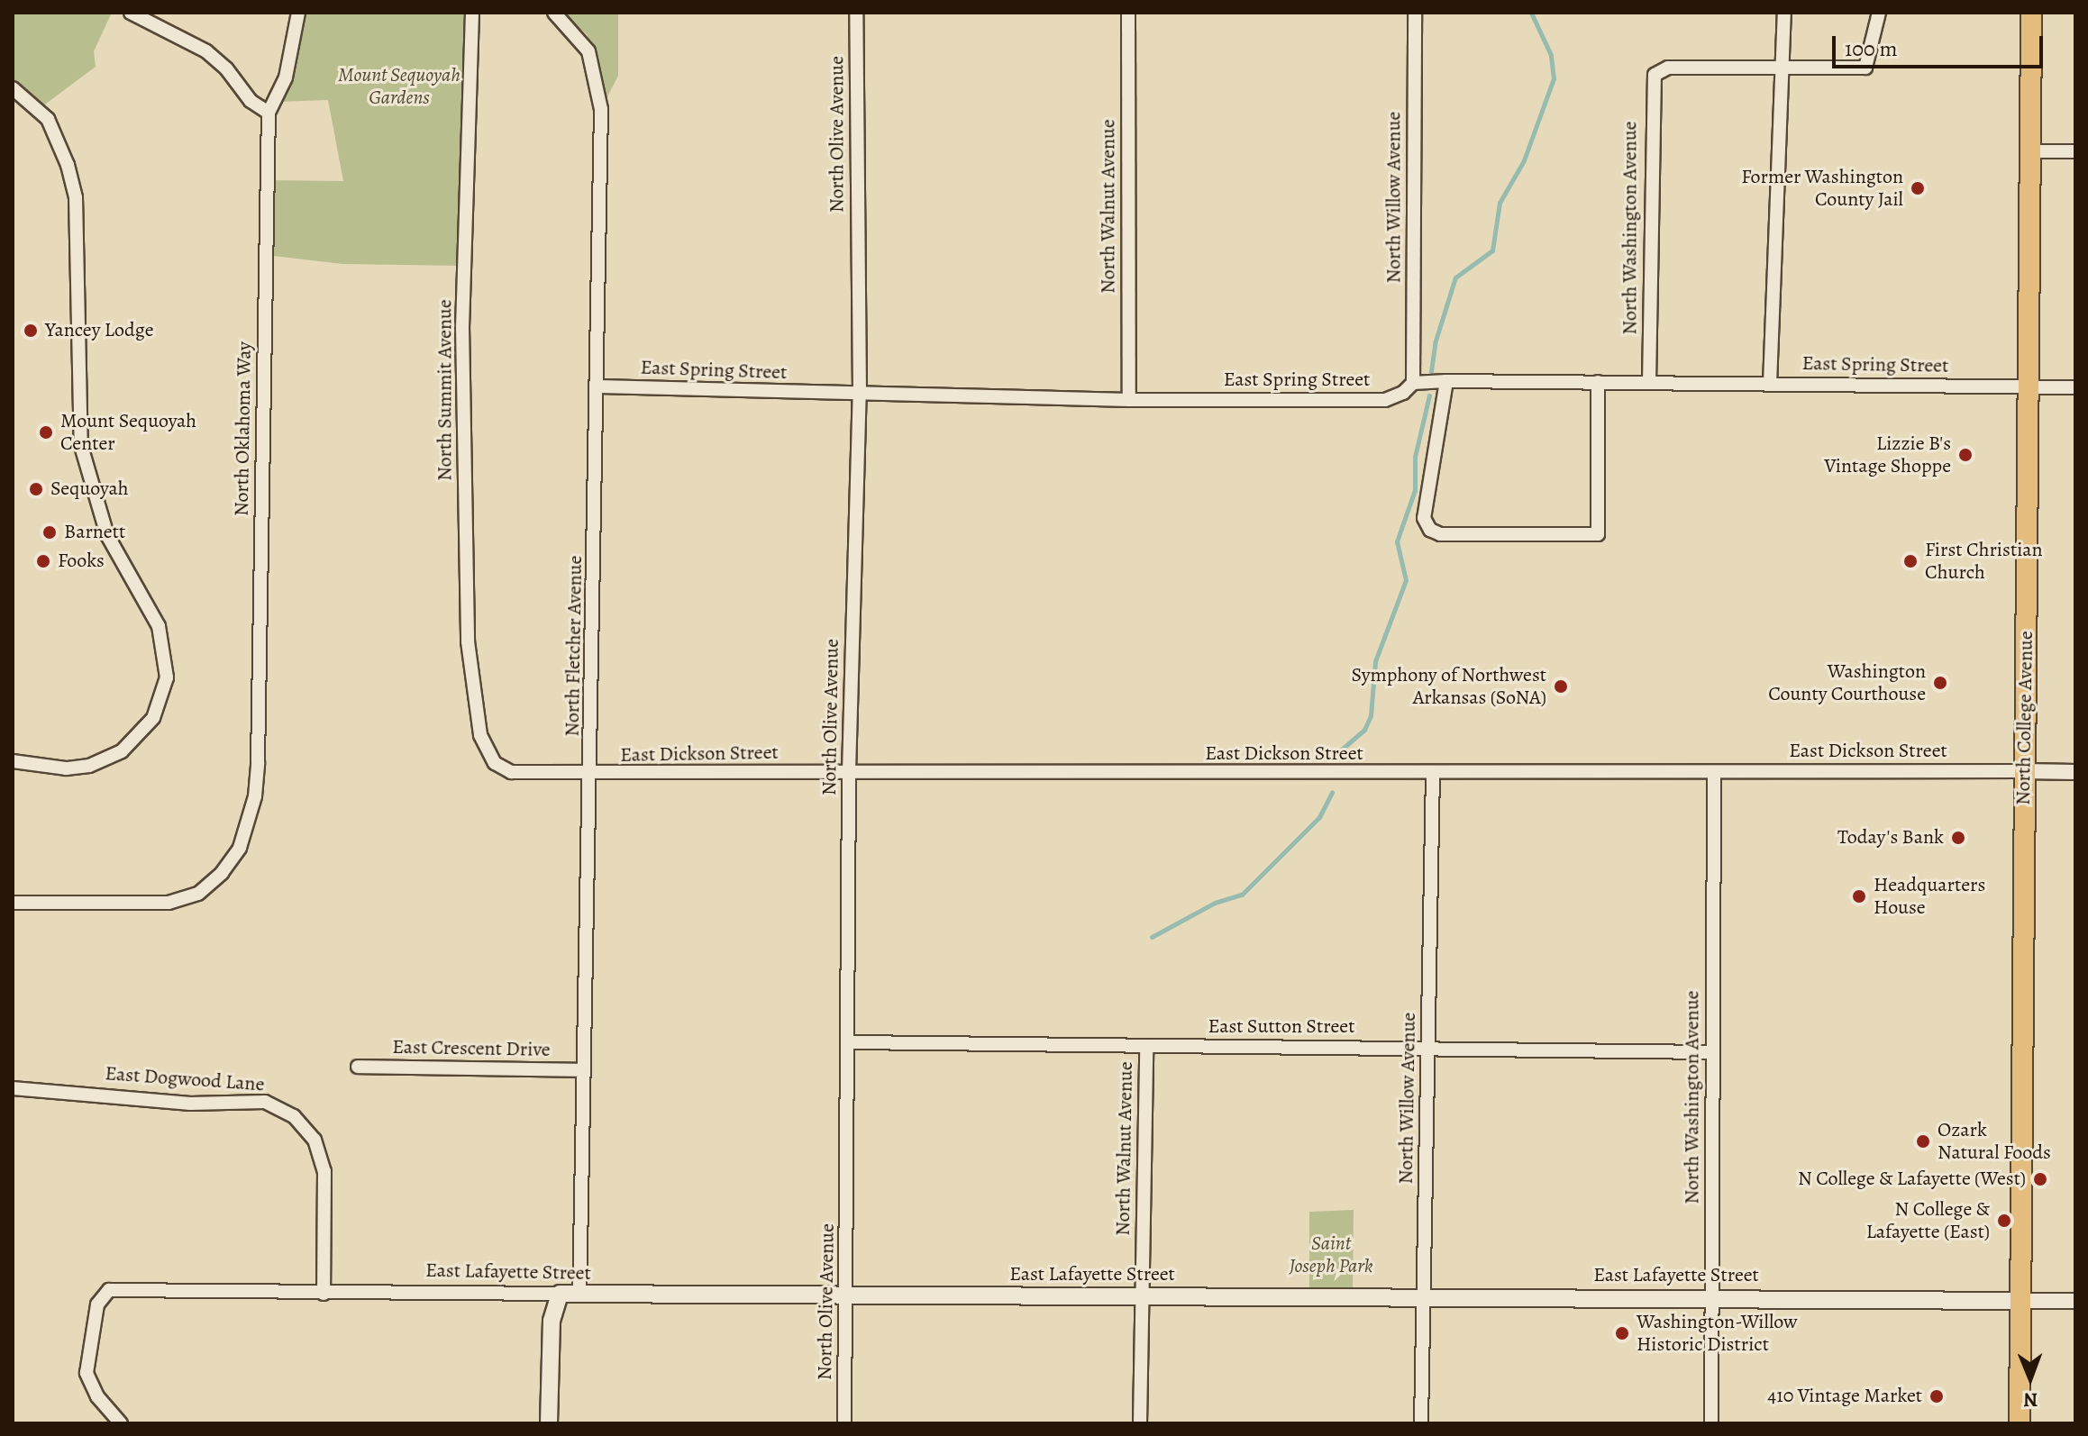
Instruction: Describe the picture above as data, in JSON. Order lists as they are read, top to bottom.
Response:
{
  "streets": {
    "main road": ["North College Avenue", "East Lafayette Street"],
    "street": [
      "North Olive Avenue",
      "North Willow Avenue",
      "North Walnut Avenue",
      "North Washington Avenue",
      "East Spring Street",
      "North Summit Avenue",
      "North Oklahoma Way",
      "North Fletcher Avenue",
      "East Dickson Street",
      "East Sutton Street",
      "East Crescent Drive",
      "East Dogwood Lane"
    ]
  },
  "crossings": [
    ["North Olive Avenue", "East Spring Street"],
    ["North Olive Avenue", "East Dickson Street"],
    ["North Olive Avenue", "East Sutton Street"],
    ["North Olive Avenue", "East Lafayette Street"],
    ["North Willow Avenue", "East Spring Street"],
    ["North Willow Avenue", "East Dickson Street"],
    ["North Willow Avenue", "East Sutton Street"],
    ["North Willow Avenue", "East Lafayette Street"],
    ["North Walnut Avenue", "East Spring Street"],
    ["North Walnut Avenue", "East Sutton Street"],
    ["North Walnut Avenue", "East Lafayette Street"],
    ["North Washington Avenue", "East Spring Street"],
    ["North Washington Avenue", "East Dickson Street"],
    ["North Washington Avenue", "East Sutton Street"],
    ["North Washington Avenue", "East Lafayette Street"],
    ["East Spring Street", "North Fletcher Avenue"],
    ["East Spring Street", "North College Avenue"],
    ["North Summit Avenue", "East Dickson Street"],
    ["North Fletcher Avenue", "East Dickson Street"],
    ["North Fletcher Avenue", "East Crescent Drive"],
    ["North Fletcher Avenue", "East Lafayette Street"],
    ["North College Avenue", "East Dickson Street"],
    ["North College Avenue", "East Lafayette Street"],
    ["East Dogwood Lane", "East Lafayette Street"]
  ],
  "parks": ["Mount Sequoyah Gardens", "Saint Joseph Park"],
  "places": [
    "Former Washington County Jail",
    "Yancey Lodge",
    "Mount Sequoyah Center",
    "Lizzie B's Vintage Shoppe",
    "Sequoyah",
    "Barnett",
    "Fooks",
    "First Christian Church",
    "Washington County Courthouse",
    "Symphony of Northwest Arkansas (SoNA)",
    "Today's Bank",
    "Headquarters House",
    "Ozark Natural Foods",
    "N College & Lafayette (West)",
    "N College & Lafayette (East)",
    "Washington-Willow Historic District",
    "410 Vintage Market"
  ],
  "scale_bar": "100 m",
  "north": "bottom"
}
